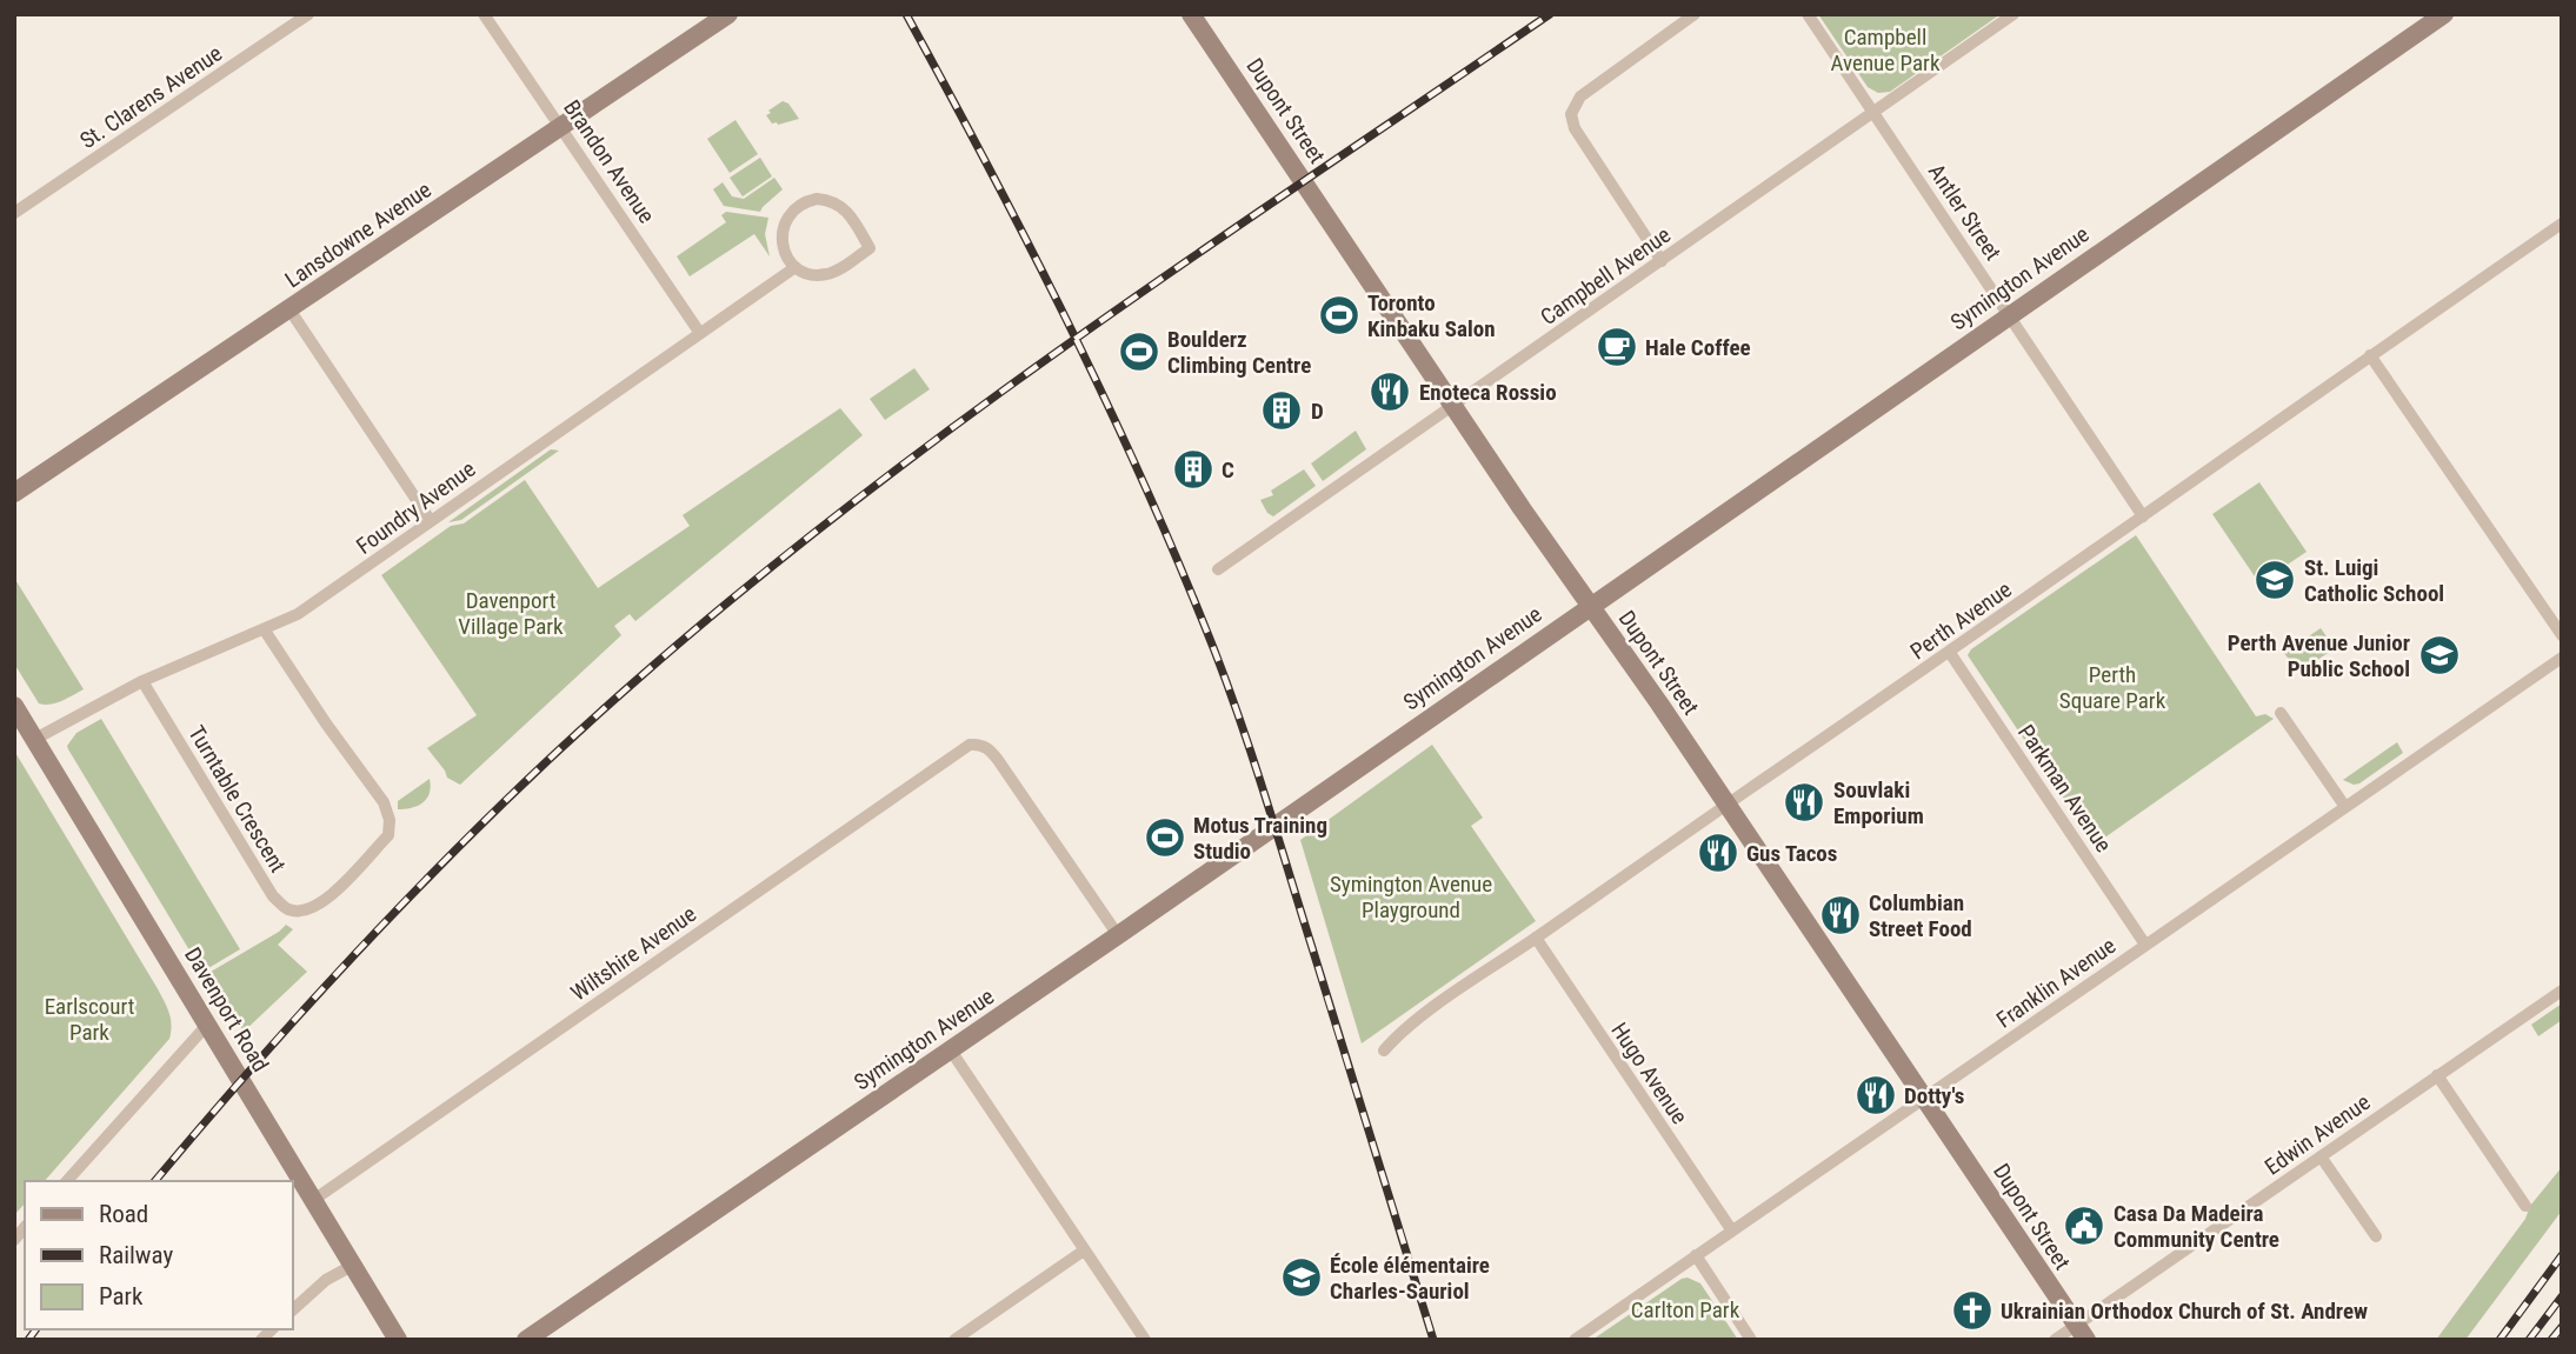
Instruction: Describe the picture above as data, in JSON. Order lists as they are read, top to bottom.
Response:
{
  "streets": {
    "street": [
      "St. Clarens Avenue",
      "Dupont Street",
      "Brandon Avenue",
      "Antler Street",
      "Lansdowne Avenue",
      "Campbell Avenue",
      "Symington Avenue",
      "Foundry Avenue",
      "Perth Avenue",
      "Parkman Avenue",
      "Turntable Crescent",
      "Wiltshire Avenue",
      "Franklin Avenue",
      "Davenport Road",
      "Hugo Avenue",
      "Edwin Avenue"
    ]
  },
  "crossings": [
    ["Dupont Street", "Campbell Avenue"],
    ["Dupont Street", "Symington Avenue"],
    ["Dupont Street", "Perth Avenue"],
    ["Dupont Street", "Franklin Avenue"],
    ["Dupont Street", "Edwin Avenue"],
    ["Brandon Avenue", "Lansdowne Avenue"],
    ["Brandon Avenue", "Foundry Avenue"],
    ["Antler Street", "Campbell Avenue"],
    ["Antler Street", "Symington Avenue"],
    ["Antler Street", "Perth Avenue"],
    ["Symington Avenue", "Wiltshire Avenue"],
    ["Foundry Avenue", "Turntable Crescent"],
    ["Foundry Avenue", "Davenport Road"],
    ["Perth Avenue", "Parkman Avenue"],
    ["Perth Avenue", "Hugo Avenue"],
    ["Parkman Avenue", "Franklin Avenue"],
    ["Wiltshire Avenue", "Davenport Road"],
    ["Franklin Avenue", "Hugo Avenue"]
  ],
  "parks": [
    "Campbell Avenue Park",
    "Davenport Village Park",
    "Perth Square Park",
    "Symington Avenue Playground",
    "Earlscourt Park",
    "Carlton Park"
  ],
  "places": {
    "sports": ["Toronto Kinbaku Salon", "Boulderz Climbing Centre", "Motus Training Studio"],
    "cafe": ["Hale Coffee"],
    "restaurant": [
      "Enoteca Rossio",
      "Souvlaki Emporium",
      "Gus Tacos",
      "Columbian Street Food",
      "Dotty's"
    ],
    "building": ["D", "C"],
    "school or university": ["St. Luigi Catholic School", "Perth Avenue Junior Public School", "École élémentaire Charles-Sauriol"],
    "public building": ["Casa Da Madeira Community Centre"],
    "church": ["Ukrainian Orthodox Church of St. Andrew"]
  },
  "legend": ["Road", "Railway", "Park"]
}
